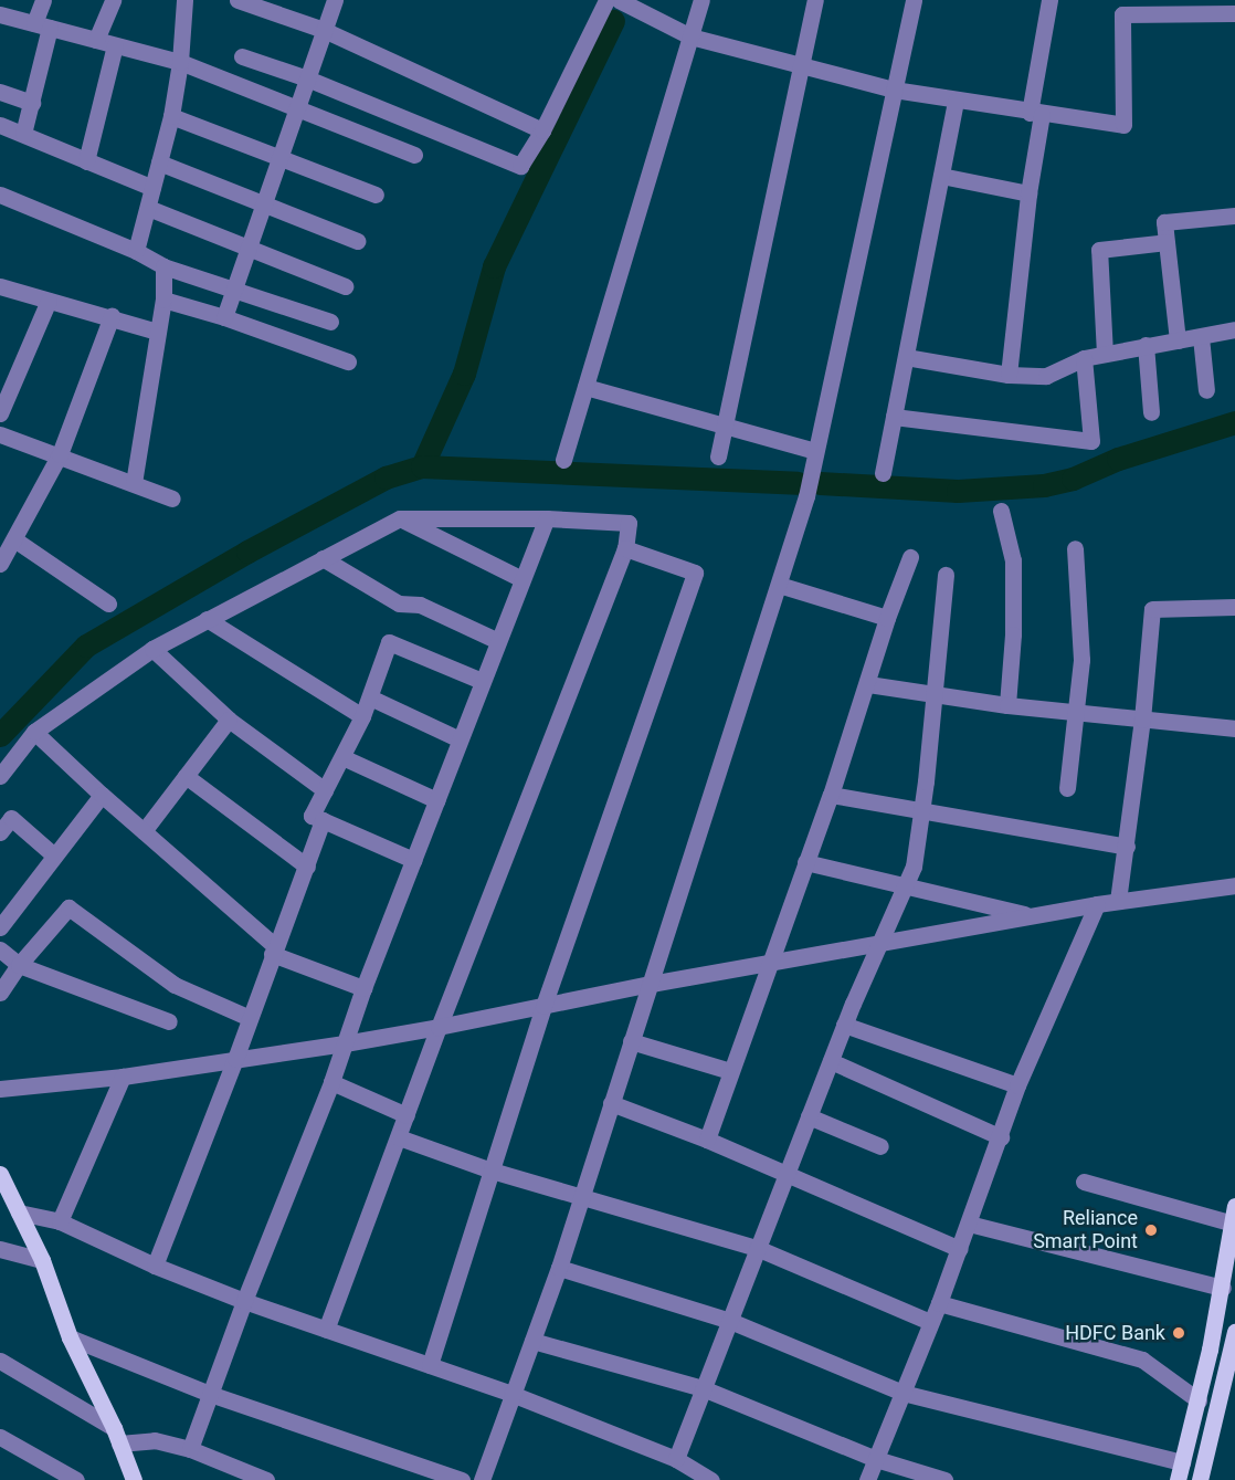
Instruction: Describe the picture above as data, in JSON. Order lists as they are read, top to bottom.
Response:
{
  "places": ["Reliance Smart Point", "HDFC Bank"]
}
